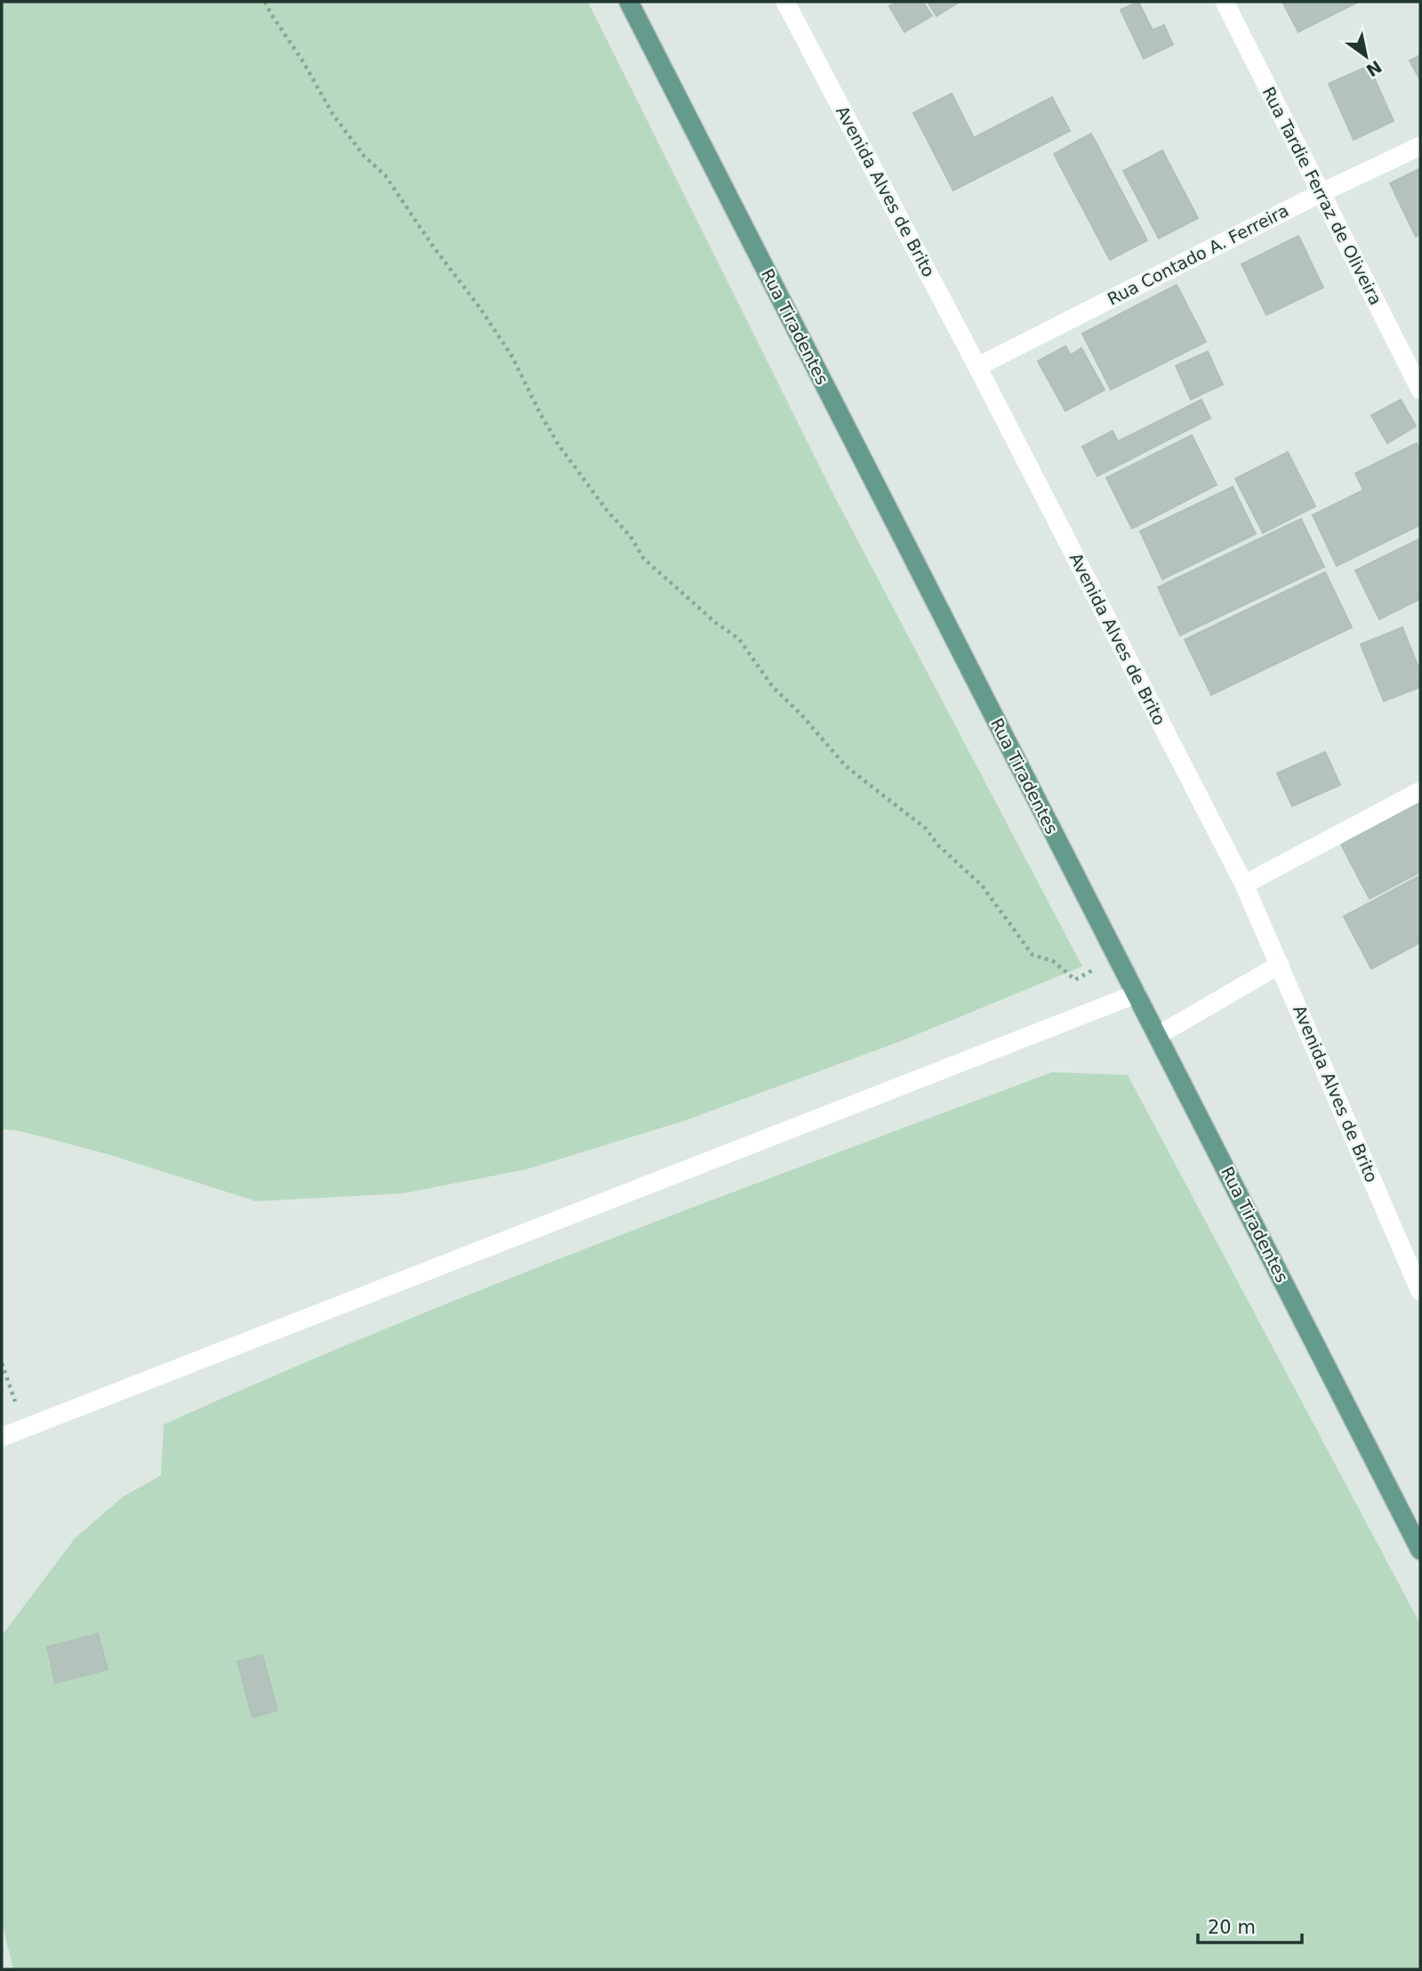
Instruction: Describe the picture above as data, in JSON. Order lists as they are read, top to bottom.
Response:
{
  "streets": {
    "main road": ["Rua Tiradentes"],
    "street": ["Avenida Alves de Brito", "Rua Tardie Ferraz de Oliveira", "Rua Contado A. Ferreira"]
  },
  "crossings": [
    ["Avenida Alves de Brito", "Rua Contado A. Ferreira"],
    ["Rua Tardie Ferraz de Oliveira", "Rua Contado A. Ferreira"]
  ],
  "scale_bar": "20 m",
  "north": "bottom right"
}
